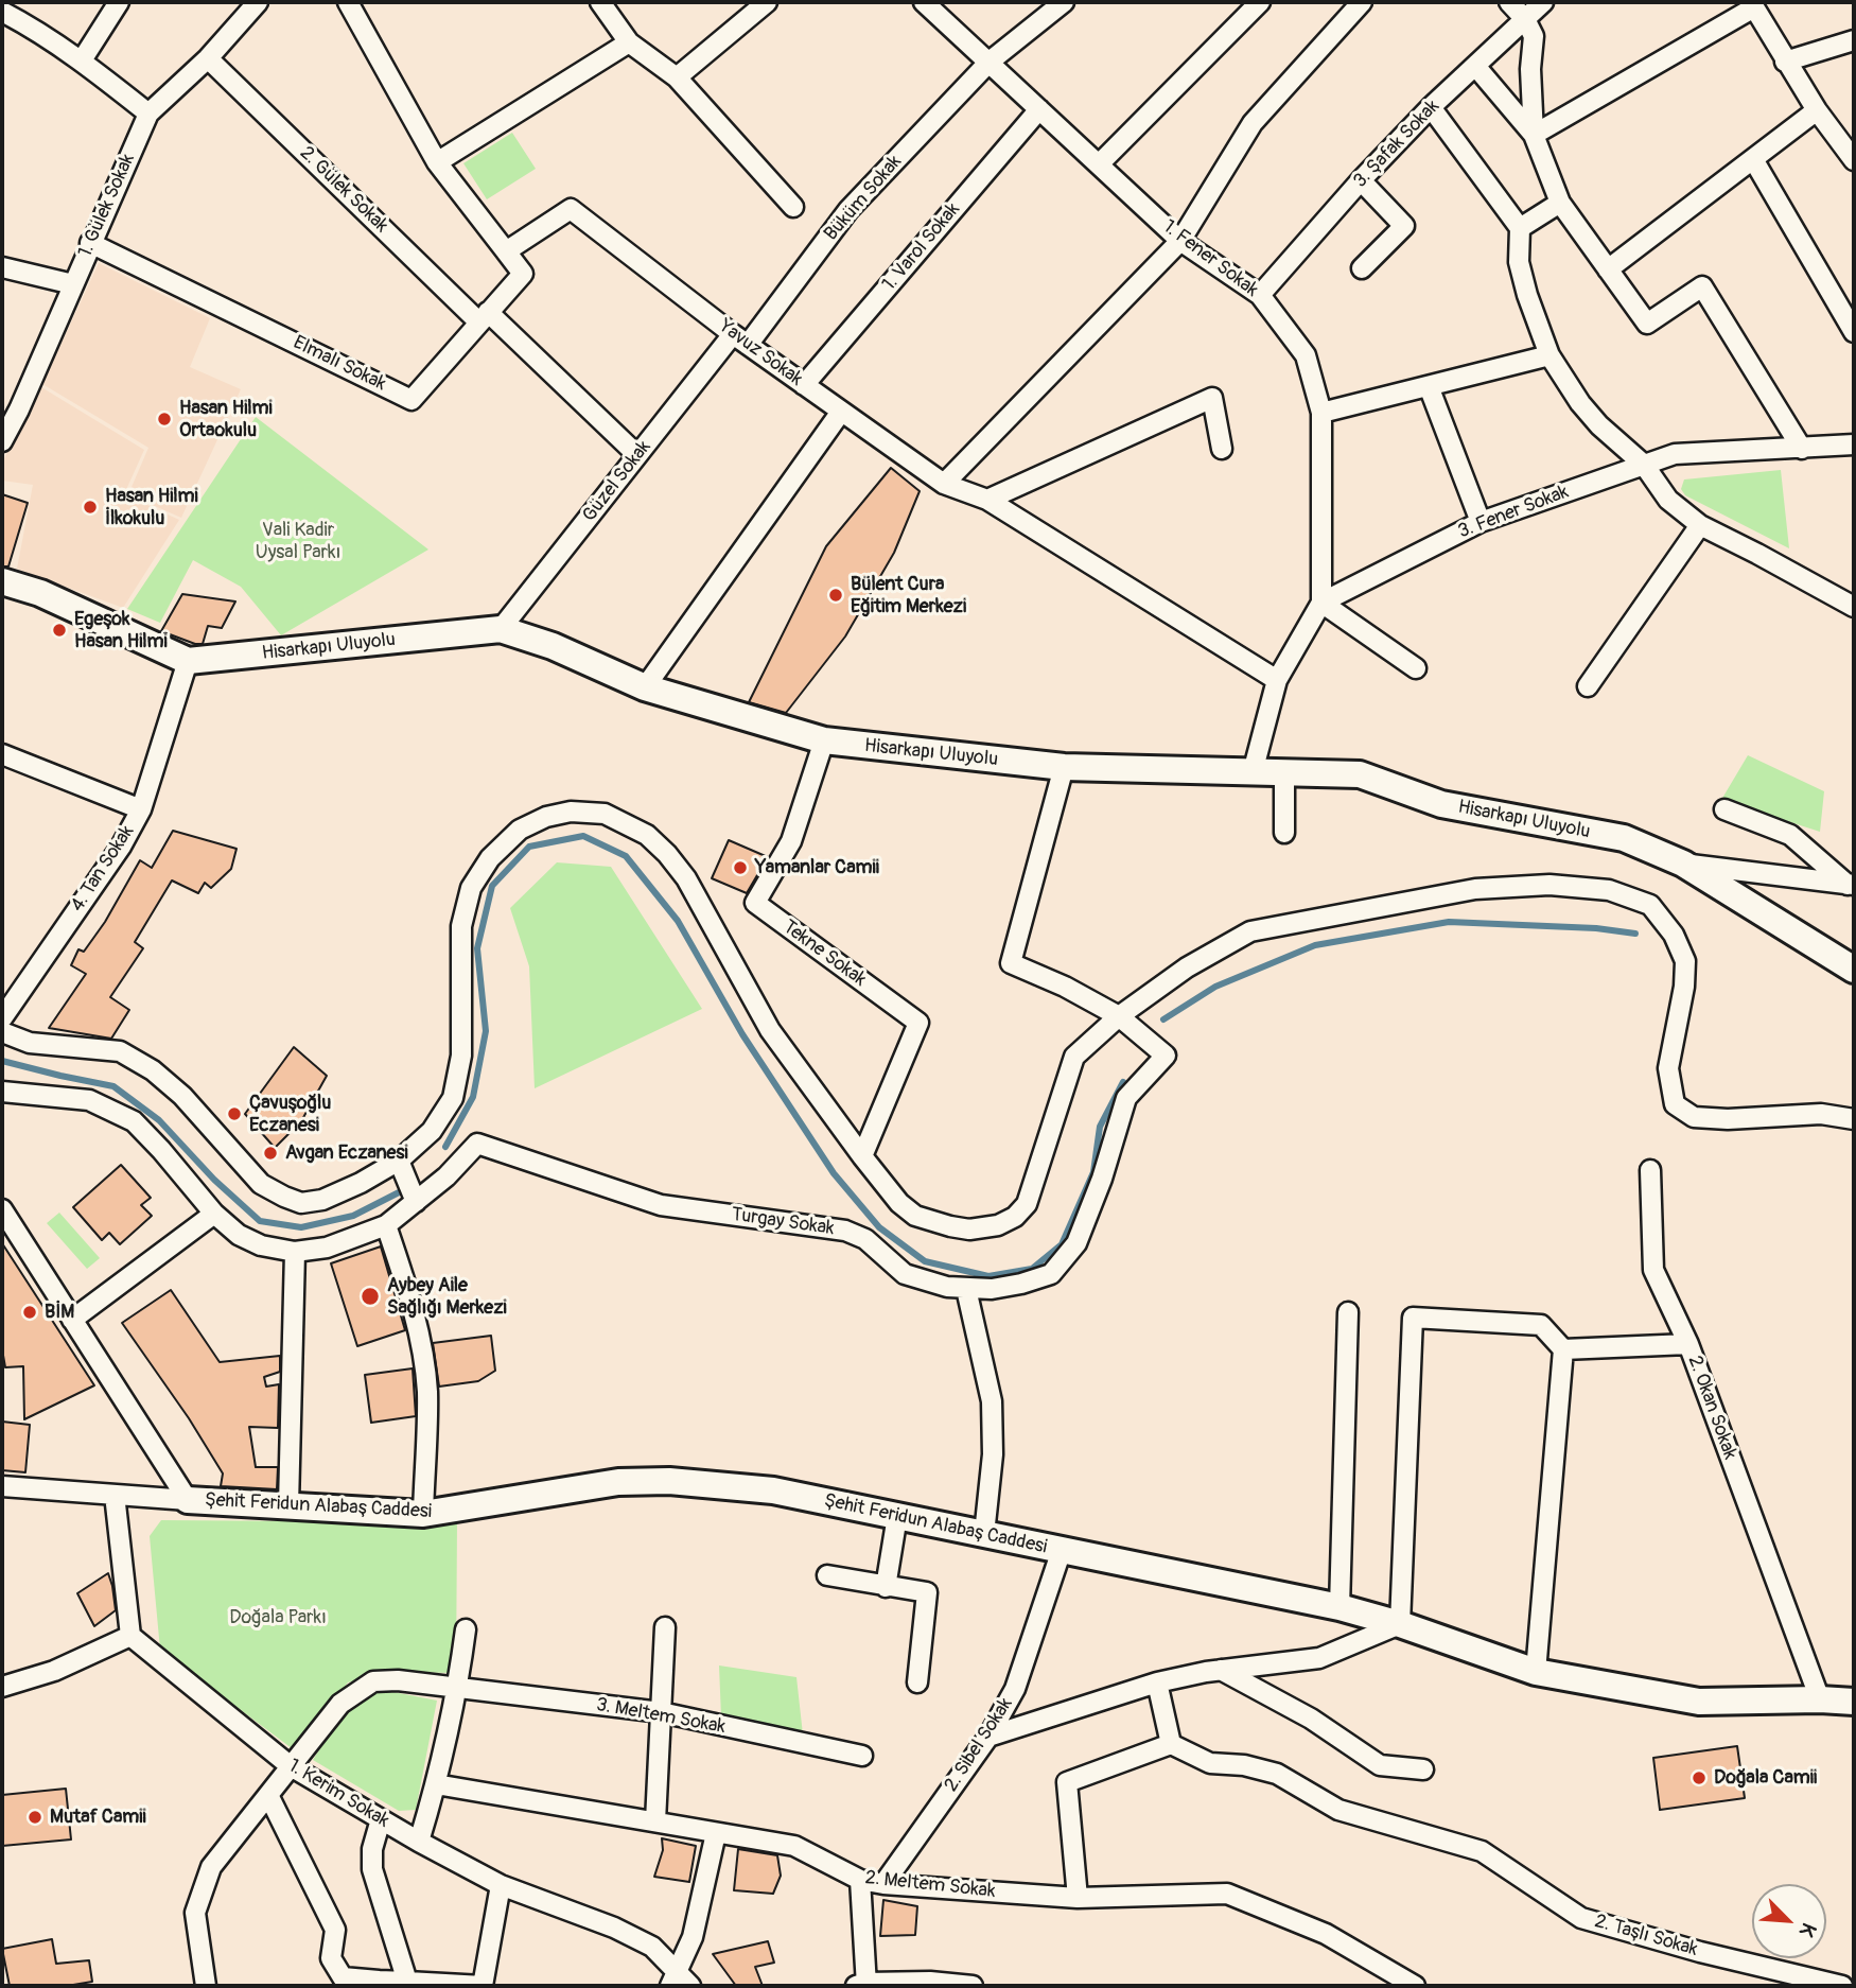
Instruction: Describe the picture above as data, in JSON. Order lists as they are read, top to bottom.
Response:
{
  "streets": {
    "street": [
      "3. Şafak Sokak",
      "2. Gülek Sokak",
      "Büküm Sokak",
      "1. Gülek Sokak",
      "1. Varol Sokak",
      "1. Fener Sokak",
      "Yavuz Sokak",
      "Elmalı Sokak",
      "Güzel Sokak",
      "3. Fener Sokak",
      "Hisarkapı Uluyolu",
      "4. Tan Sokak",
      "Tekne Sokak",
      "Turgay Sokak",
      "2. Okan Sokak",
      "Şehit Feridun Alabaş Caddesi",
      "3. Meltem Sokak",
      "2. Sibel Sokak",
      "1. Kerim Sokak",
      "2. Meltem Sokak",
      "2. Taşlı Sokak"
    ]
  },
  "crossings": [
    ["3. Şafak Sokak", "1. Fener Sokak"],
    ["2. Gülek Sokak", "1. Gülek Sokak"],
    ["2. Gülek Sokak", "Elmalı Sokak"],
    ["2. Gülek Sokak", "Güzel Sokak"],
    ["Büküm Sokak", "1. Fener Sokak"],
    ["Büküm Sokak", "Yavuz Sokak"],
    ["Büküm Sokak", "Güzel Sokak"],
    ["1. Gülek Sokak", "Elmalı Sokak"],
    ["1. Varol Sokak", "1. Fener Sokak"],
    ["1. Varol Sokak", "Yavuz Sokak"],
    ["1. Fener Sokak", "3. Fener Sokak"],
    ["Yavuz Sokak", "Elmalı Sokak"],
    ["Yavuz Sokak", "Güzel Sokak"],
    ["Güzel Sokak", "Hisarkapı Uluyolu"],
    ["Hisarkapı Uluyolu", "4. Tan Sokak"],
    ["Hisarkapı Uluyolu", "Tekne Sokak"],
    ["2. Okan Sokak", "Şehit Feridun Alabaş Caddesi"],
    ["Şehit Feridun Alabaş Caddesi", "2. Sibel Sokak"],
    ["3. Meltem Sokak", "1. Kerim Sokak"],
    ["2. Sibel Sokak", "2. Meltem Sokak"]
  ],
  "parks": ["Vali Kadir Uysal Parkı", "Doğala Parkı"],
  "places": [
    "Hasan Hilmi Ortaokulu",
    "Hasan Hilmi İlkokulu",
    "Bülent Cura Eğitim Merkezi",
    "Egeşok Hasan Hilmi",
    "Yamanlar Camii",
    "Çavuşoğlu Eczanesi",
    "Avgan Eczanesi",
    "Aybey Aile Sağlığı Merkezi",
    "BİM",
    "Doğala Camii",
    "Mutaf Camii"
  ],
  "north": "bottom right"
}
